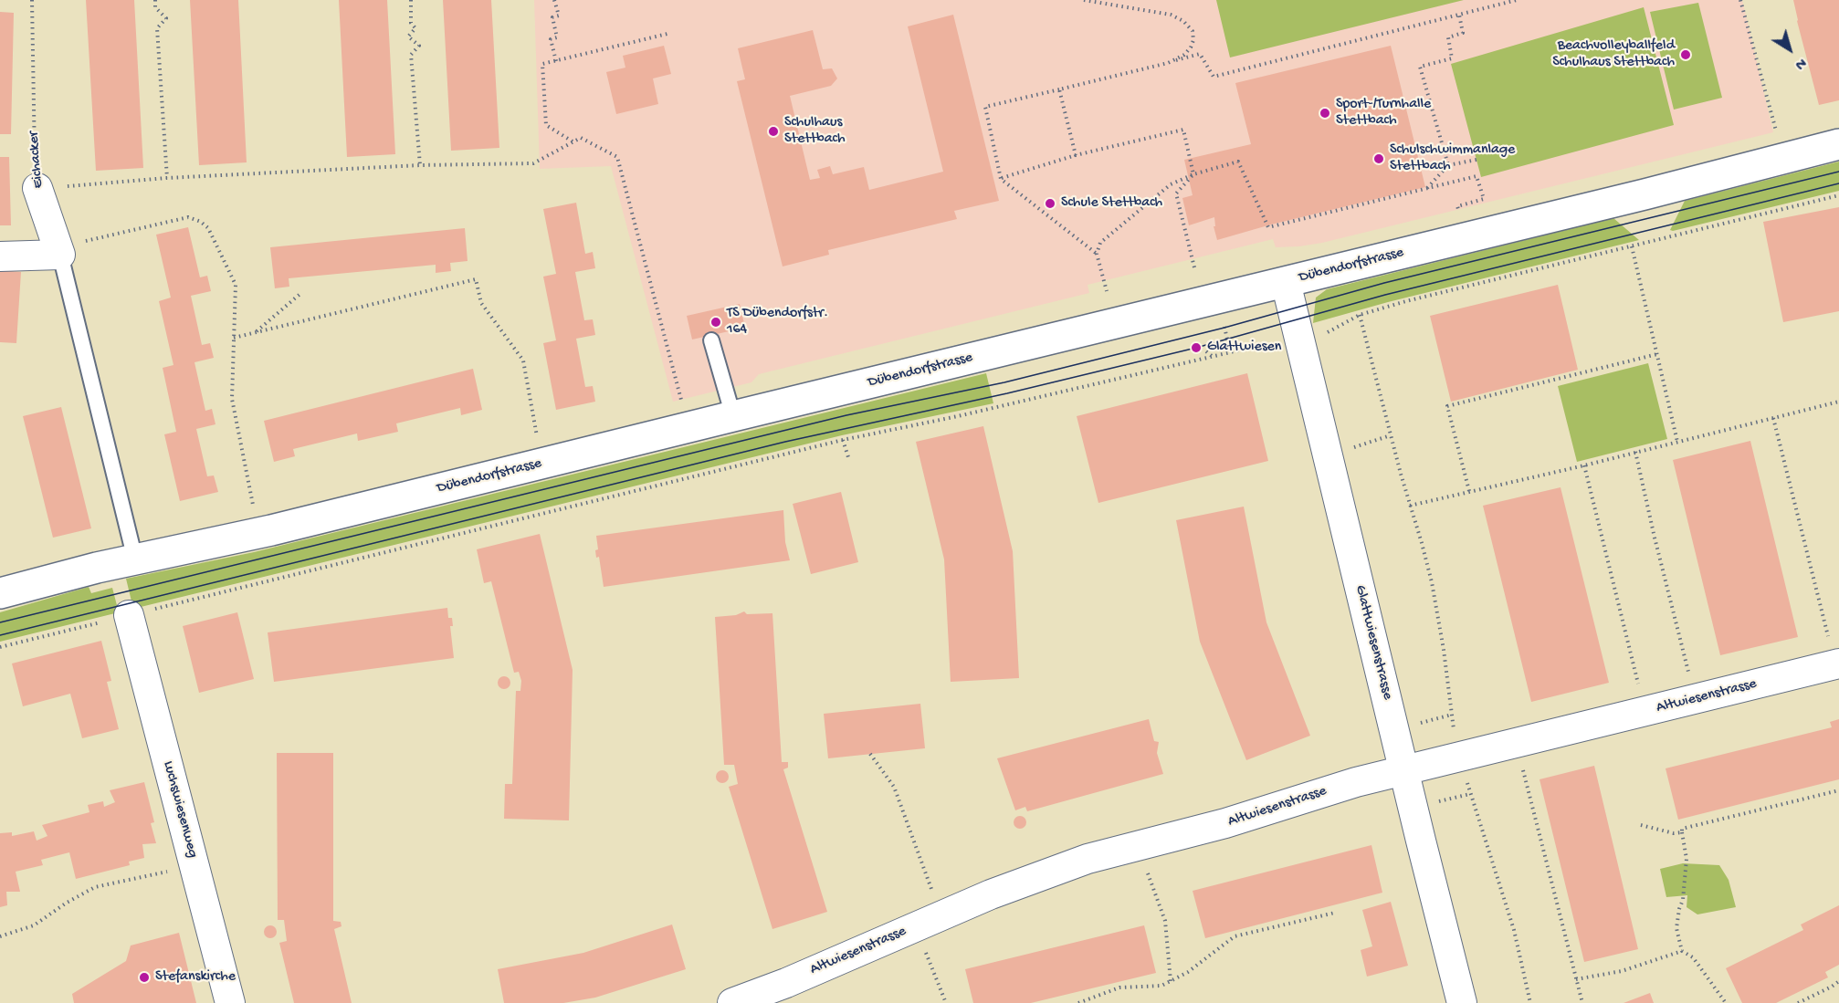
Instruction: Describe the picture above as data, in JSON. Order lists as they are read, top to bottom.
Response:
{
  "streets": {
    "street": [
      "Eichacker",
      "Dübendorfstrasse",
      "Glattwiesenstrasse",
      "Altwiesenstrasse",
      "Luchswiesenweg"
    ]
  },
  "crossings": [
    ["Dübendorfstrasse", "Glattwiesenstrasse"],
    ["Glattwiesenstrasse", "Altwiesenstrasse"]
  ],
  "places": [
    "Beachvolleyballfeld Schulhaus Stettbach",
    "Sport-/Turnhalle Stettbach",
    "Schulhaus Stettbach",
    "Schulschwimmanlage Stettbach",
    "Schule Stettbach",
    "TS Dübendorfstr. 164",
    "Glattwiesen",
    "Stefanskirche"
  ],
  "north": "bottom right"
}
